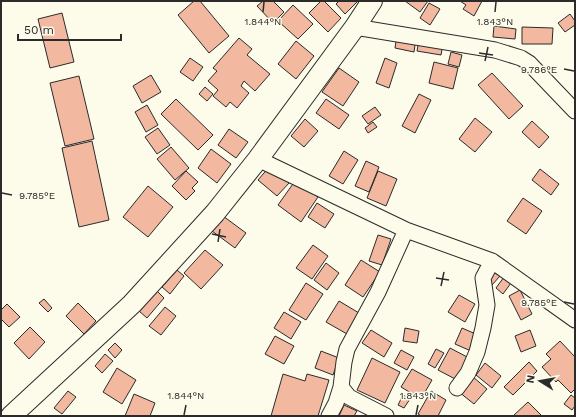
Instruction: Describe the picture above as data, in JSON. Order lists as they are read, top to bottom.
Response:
{
  "scale_bar": "50 m",
  "north": "left",
  "coordinates": [
    "1.844°N",
    "1.843°N",
    "9.786°E",
    "9.785°E"
  ]
}
